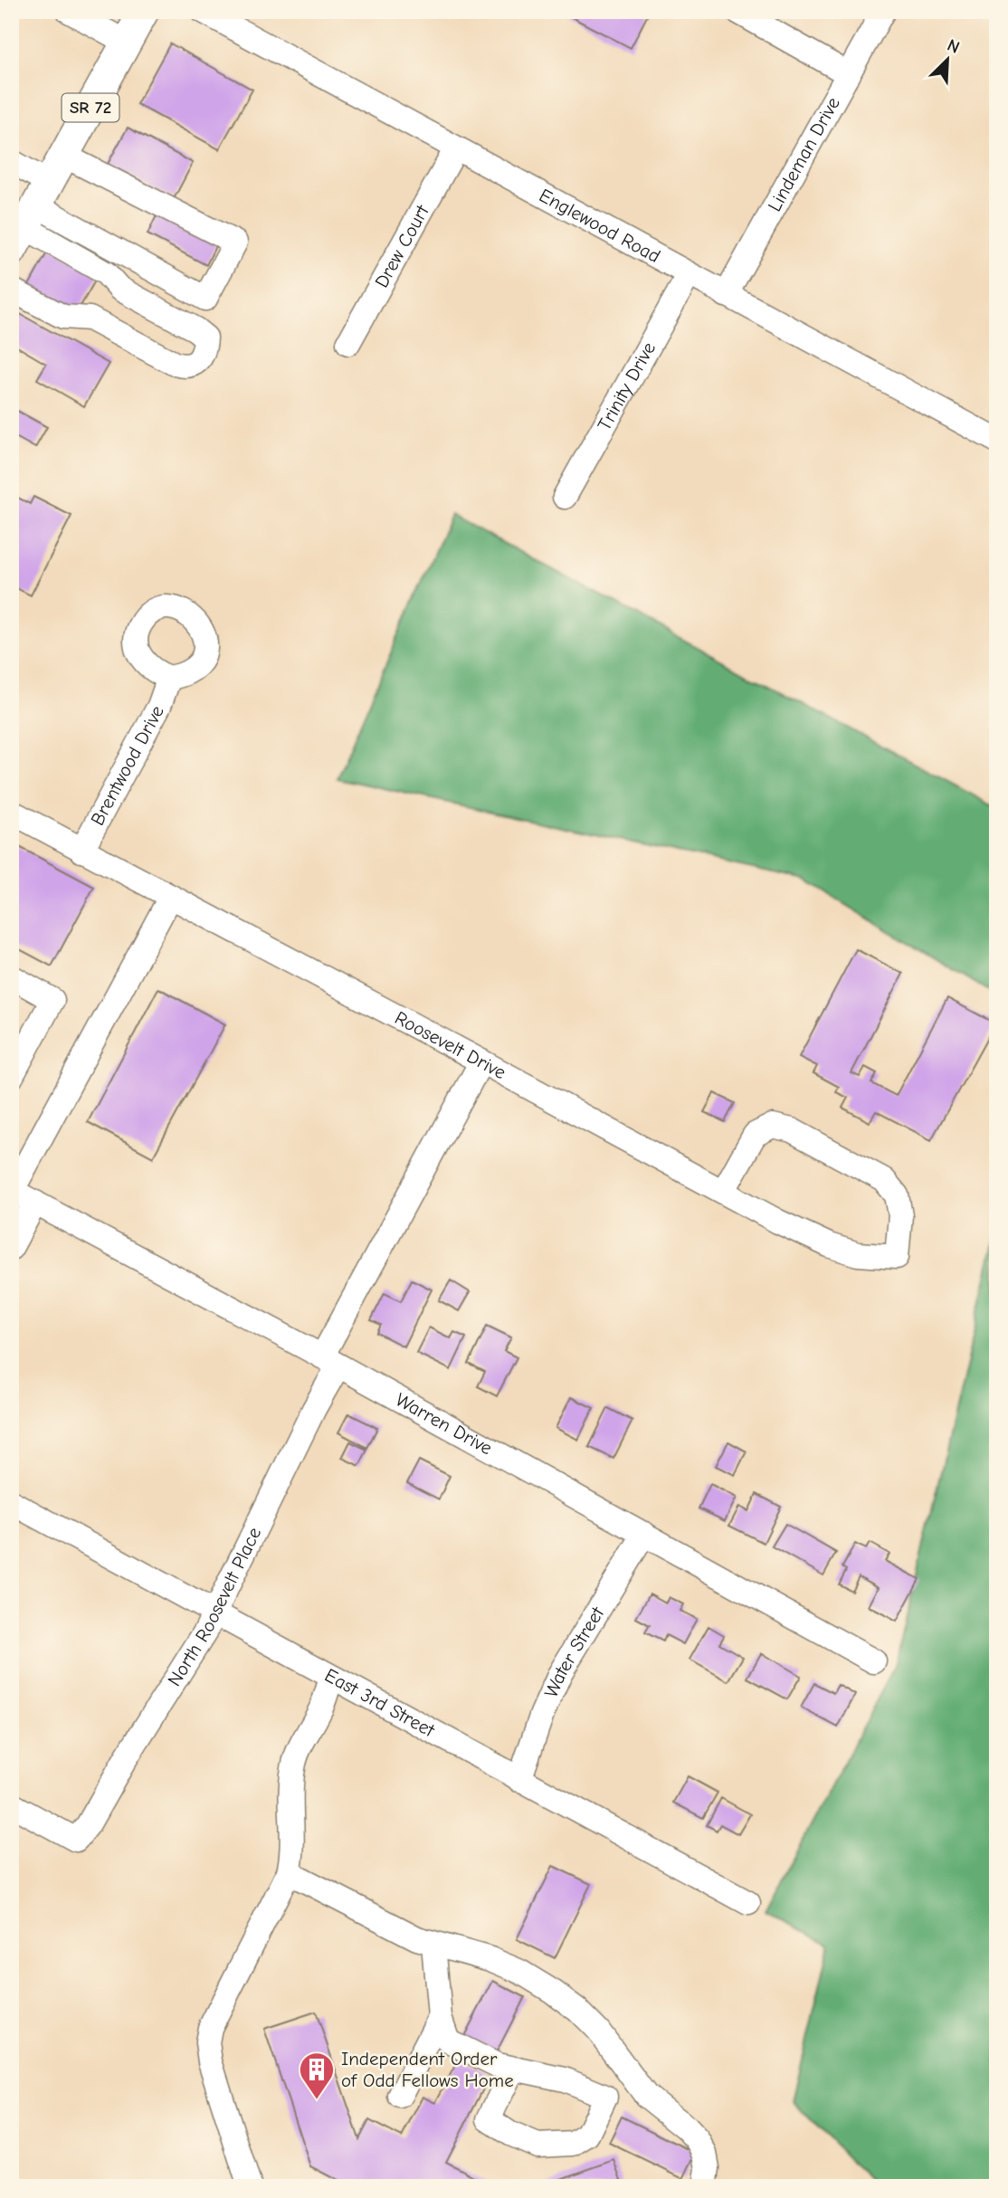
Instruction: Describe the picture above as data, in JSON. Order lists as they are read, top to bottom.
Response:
{
  "streets": {
    "main road": ["SR 72"],
    "street": [
      "Lindeman Drive",
      "Englewood Road",
      "Drew Court",
      "Trinity Drive",
      "Brentwood Drive",
      "Roosevelt Drive",
      "Warren Drive",
      "North Roosevelt Place",
      "Water Street",
      "East 3rd Street"
    ]
  },
  "crossings": [
    ["Lindeman Drive", "Englewood Road"],
    ["Englewood Road", "Drew Court"],
    ["Englewood Road", "Trinity Drive"],
    ["Brentwood Drive", "Roosevelt Drive"],
    ["Roosevelt Drive", "North Roosevelt Place"],
    ["Warren Drive", "North Roosevelt Place"],
    ["Warren Drive", "Water Street"],
    ["North Roosevelt Place", "East 3rd Street"],
    ["Water Street", "East 3rd Street"]
  ],
  "places": {
    "building": ["Independent Order of Odd Fellows Home"]
  },
  "north": "top right"
}
